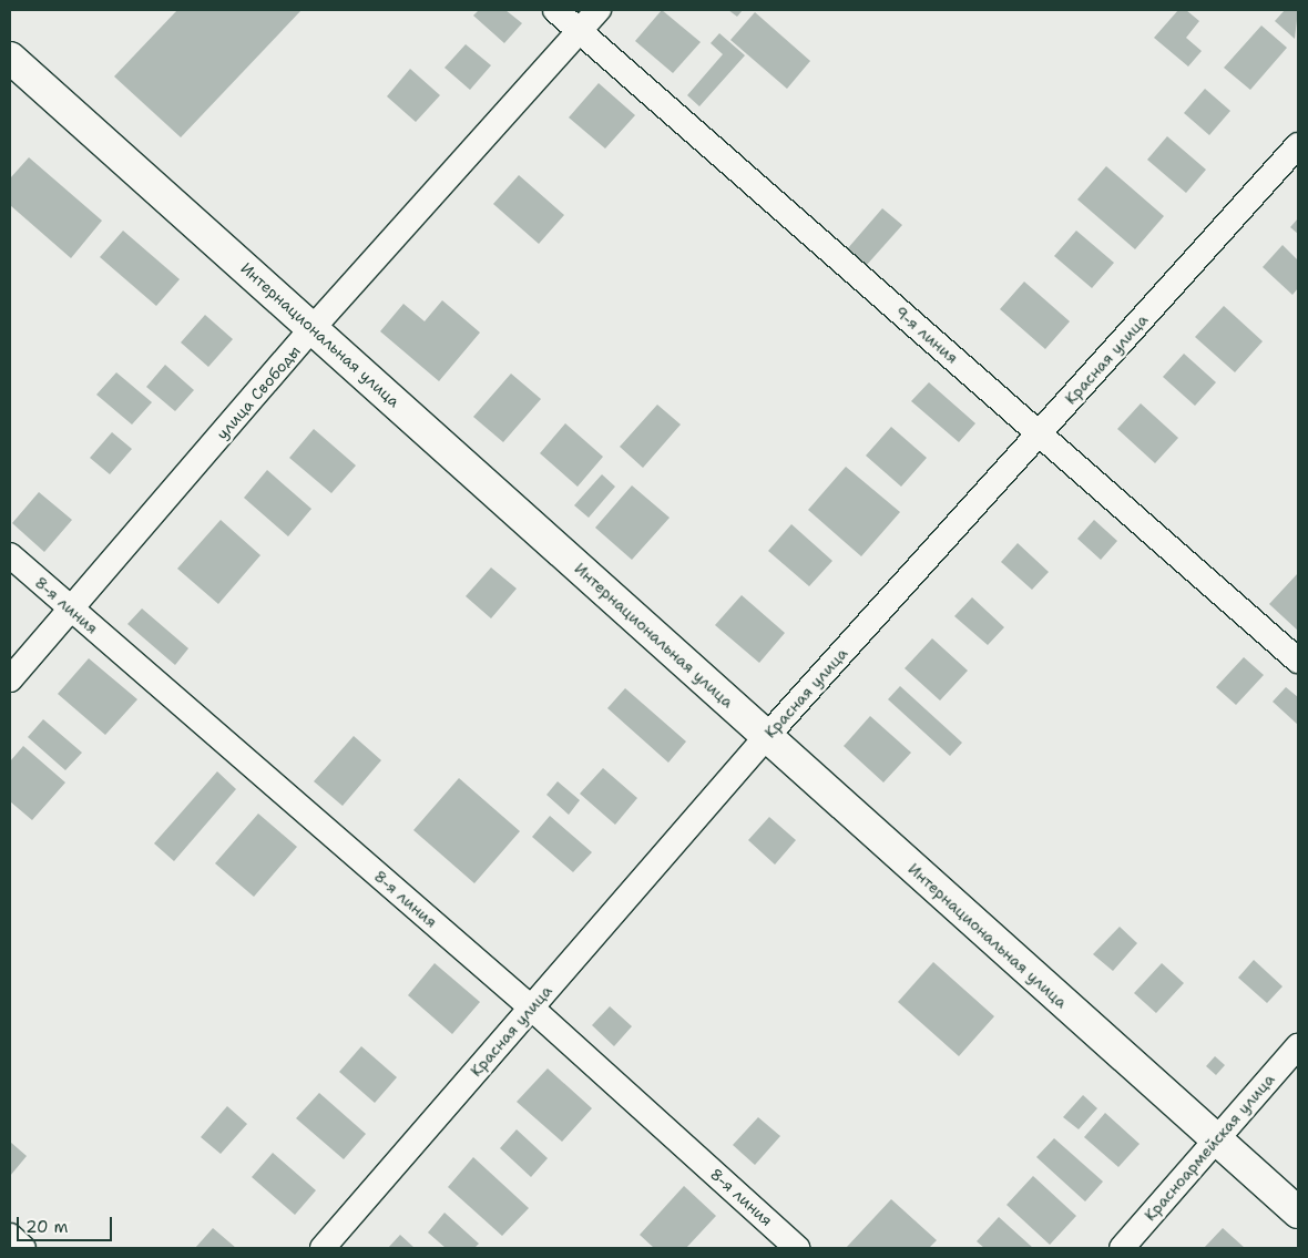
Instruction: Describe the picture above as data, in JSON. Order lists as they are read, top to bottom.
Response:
{
  "streets": {
    "street": [
      "Интернациональная улица",
      "9-я линия",
      "Красная улица",
      "улица Свободы",
      "8-я линия",
      "Красноармейская улица"
    ]
  },
  "crossings": [
    ["Интернациональная улица", "Красная улица"],
    ["Интернациональная улица", "улица Свободы"],
    ["Интернациональная улица", "Красноармейская улица"],
    ["9-я линия", "Красная улица"],
    ["9-я линия", "улица Свободы"],
    ["Красная улица", "8-я линия"],
    ["улица Свободы", "8-я линия"]
  ],
  "scale_bar": "20 m"
}
